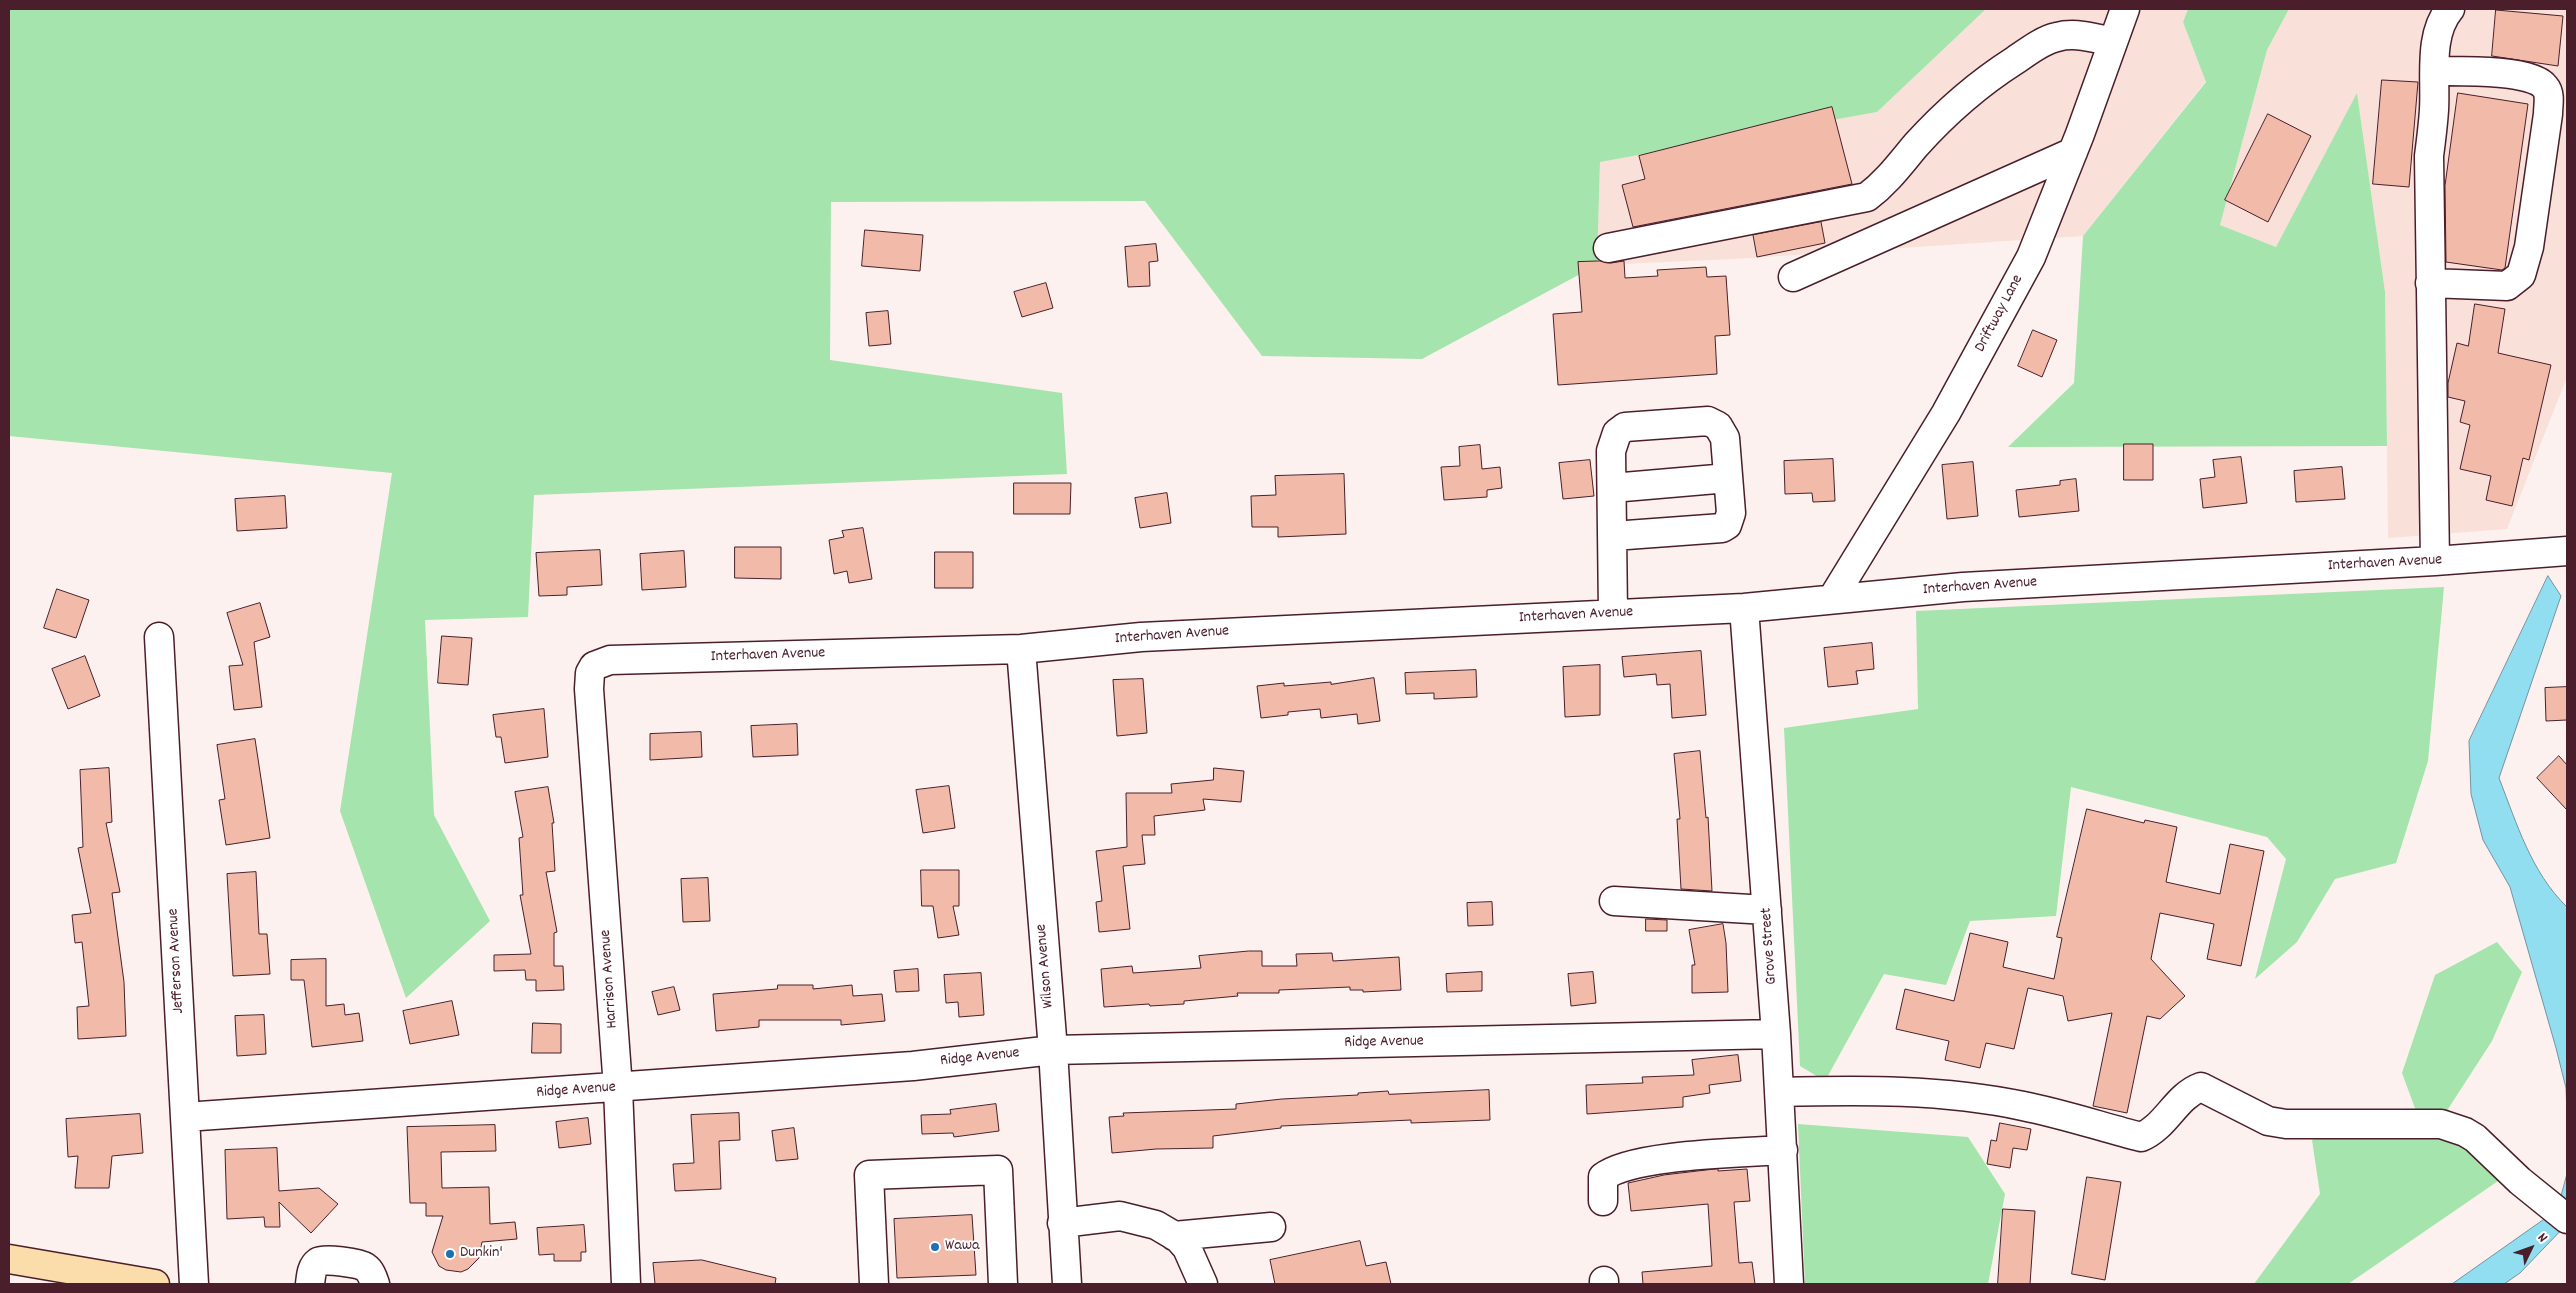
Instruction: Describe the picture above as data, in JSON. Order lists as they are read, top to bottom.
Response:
{
  "streets": {
    "street": [
      "Driftway Lane",
      "Interhaven Avenue",
      "Grove Street",
      "Jefferson Avenue",
      "Wilson Avenue",
      "Harrison Avenue",
      "Ridge Avenue"
    ]
  },
  "crossings": [
    ["Driftway Lane", "Interhaven Avenue"],
    ["Interhaven Avenue", "Grove Street"],
    ["Interhaven Avenue", "Wilson Avenue"],
    ["Interhaven Avenue", "Harrison Avenue"],
    ["Grove Street", "Ridge Avenue"],
    ["Jefferson Avenue", "Ridge Avenue"],
    ["Wilson Avenue", "Ridge Avenue"],
    ["Harrison Avenue", "Ridge Avenue"]
  ],
  "places": ["Wawa", "Dunkin'"],
  "north": "top right"
}
